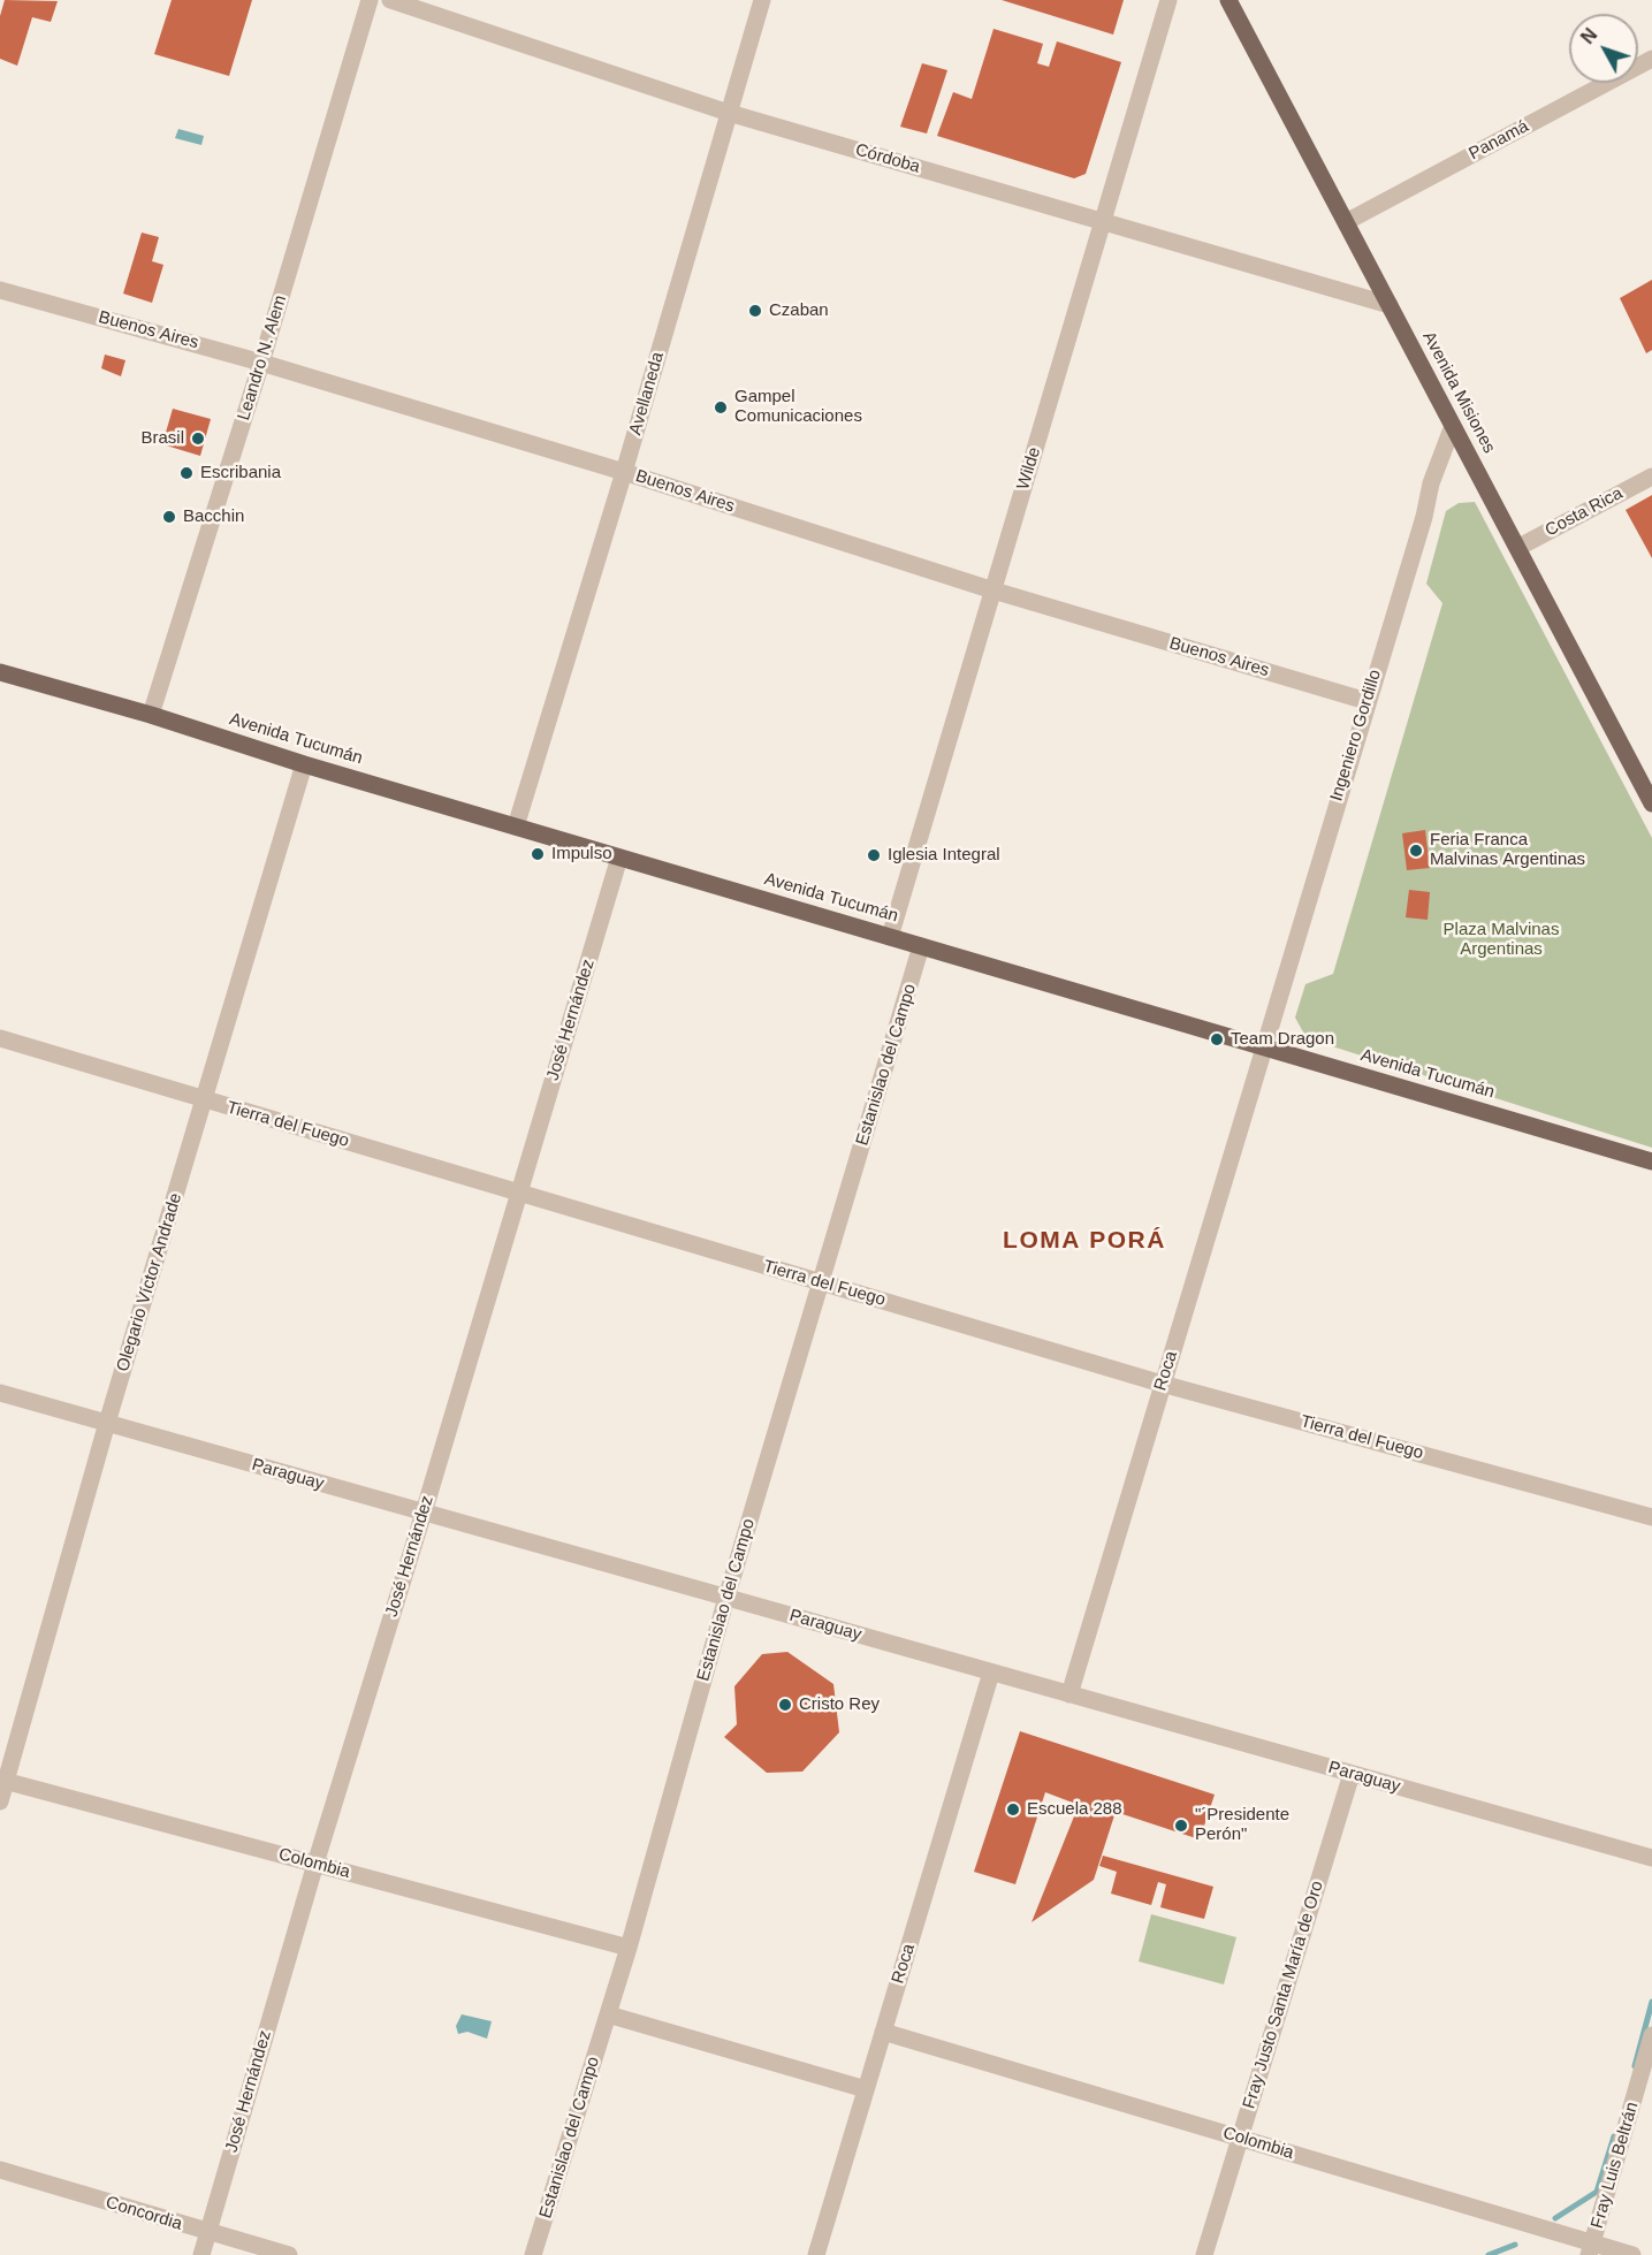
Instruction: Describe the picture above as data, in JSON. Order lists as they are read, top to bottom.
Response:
{
  "streets": {
    "main road": ["Avenida Misiones", "Avenida Tucumán"],
    "street": [
      "Panamá",
      "Córdoba",
      "Buenos Aires",
      "Leandro N. Alem",
      "Avellaneda",
      "Wilde",
      "Costa Rica",
      "Ingeniero Gordillo",
      "José Hernández",
      "Estanislao del Campo",
      "Tierra del Fuego",
      "Olegario Víctor Andrade",
      "Roca",
      "Paraguay",
      "Colombia",
      "Fray Justo Santa María de Oro",
      "Fray Luis Beltrán",
      "Concordia"
    ]
  },
  "crossings": [
    ["Panamá", "Avenida Misiones"],
    ["Córdoba", "Avenida Misiones"],
    ["Córdoba", "Avellaneda"],
    ["Córdoba", "Wilde"],
    ["Buenos Aires", "Leandro N. Alem"],
    ["Buenos Aires", "Avellaneda"],
    ["Buenos Aires", "Wilde"],
    ["Buenos Aires", "Ingeniero Gordillo"],
    ["Leandro N. Alem", "Avenida Tucumán"],
    ["Avenida Misiones", "Costa Rica"],
    ["Avenida Misiones", "Ingeniero Gordillo"],
    ["Avellaneda", "Avenida Tucumán"],
    ["Wilde", "Avenida Tucumán"],
    ["Ingeniero Gordillo", "Avenida Tucumán"],
    ["Ingeniero Gordillo", "Roca"],
    ["Avenida Tucumán", "José Hernández"],
    ["Avenida Tucumán", "Estanislao del Campo"],
    ["Avenida Tucumán", "Olegario Víctor Andrade"],
    ["Avenida Tucumán", "Roca"],
    ["José Hernández", "Tierra del Fuego"],
    ["José Hernández", "Paraguay"],
    ["José Hernández", "Colombia"],
    ["José Hernández", "Concordia"],
    ["Estanislao del Campo", "Tierra del Fuego"],
    ["Estanislao del Campo", "Paraguay"],
    ["Estanislao del Campo", "Colombia"],
    ["Tierra del Fuego", "Olegario Víctor Andrade"],
    ["Tierra del Fuego", "Roca"],
    ["Olegario Víctor Andrade", "Paraguay"],
    ["Olegario Víctor Andrade", "Colombia"],
    ["Roca", "Paraguay"],
    ["Roca", "Colombia"],
    ["Paraguay", "Fray Justo Santa María de Oro"],
    ["Colombia", "Fray Justo Santa María de Oro"],
    ["Colombia", "Fray Luis Beltrán"]
  ],
  "districts": ["LOMA PORÁ"],
  "parks": ["Plaza Malvinas Argentinas"],
  "places": [
    "Czaban",
    "Gampel Comunicaciones",
    "Brasil",
    "Escribania",
    "Bacchin",
    "Feria Franca Malvinas Argentinas",
    "Impulso",
    "Iglesia Integral",
    "Team Dragon",
    "Cristo Rey",
    "Escuela 288",
    "\"´Presidente Perón\""
  ],
  "north": "top left"
}
